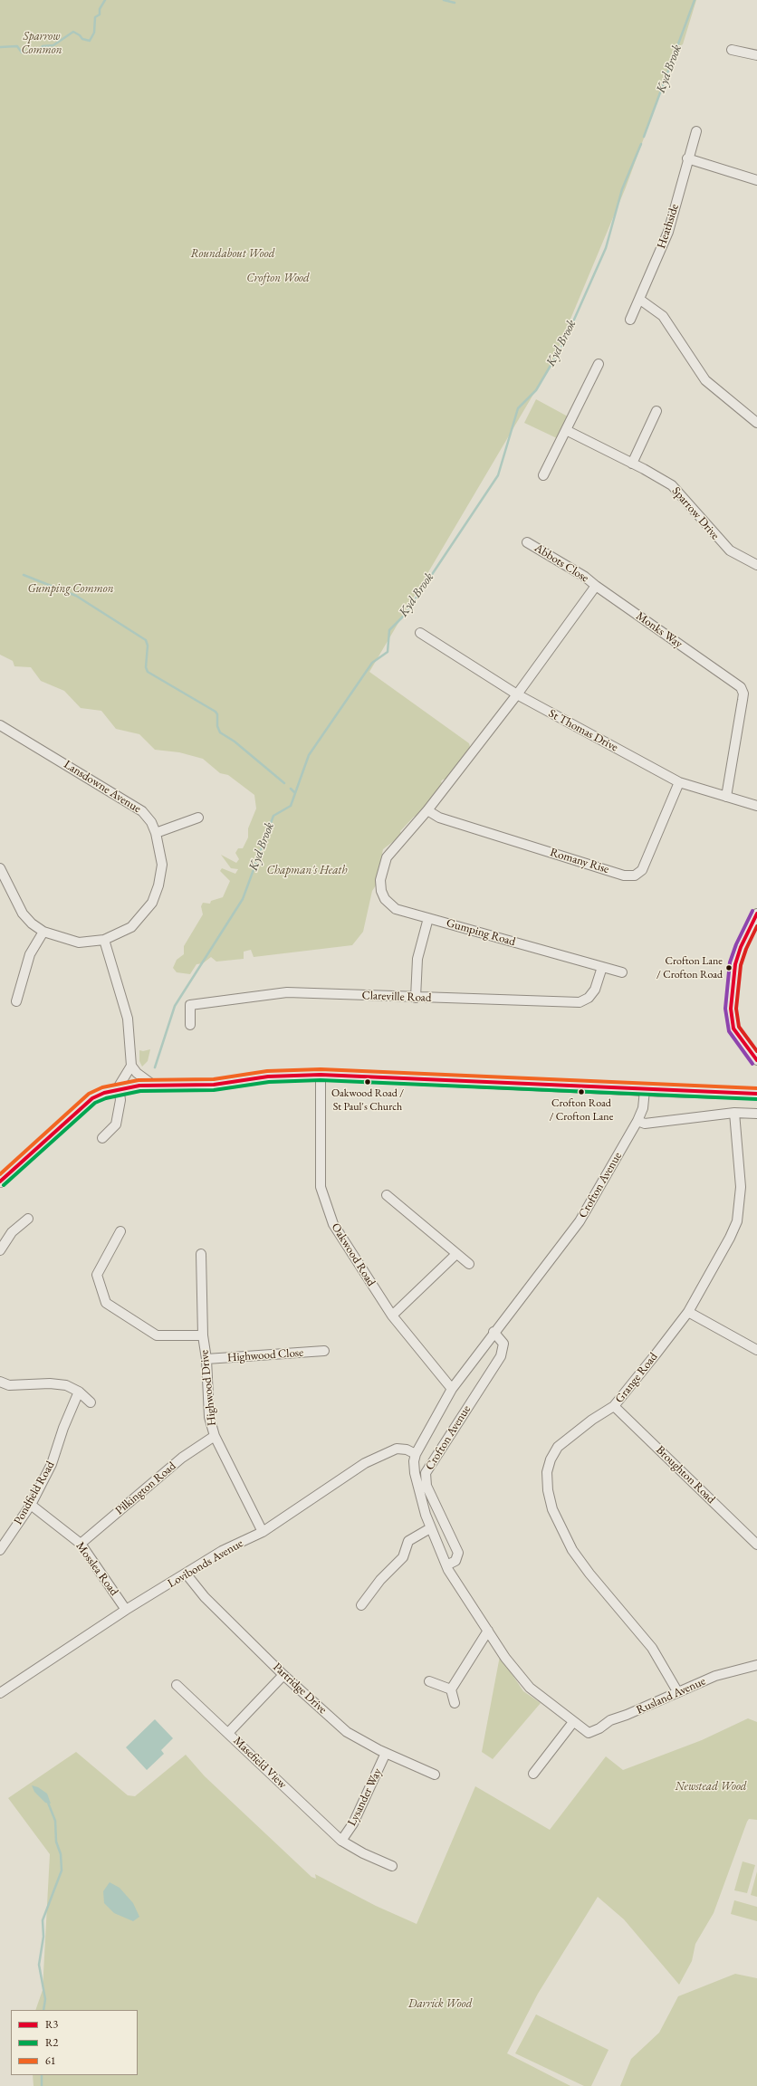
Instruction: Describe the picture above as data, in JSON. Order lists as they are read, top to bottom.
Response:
{
  "streets": {
    "street": [
      "Heathside",
      "Sparrow Drive",
      "Abbots Close",
      "Monks Way",
      "St Thomas Drive",
      "Lansdowne Avenue",
      "Romany Rise",
      "Gumping Road",
      "Clareville Road",
      "Crofton Avenue",
      "Oakwood Road",
      "Highwood Close",
      "Grange Road",
      "Highwood Drive",
      "Broughton Road",
      "Pilkington Road",
      "Pondfield Road",
      "Lovibonds Avenue",
      "Mosslea Road",
      "Partridge Drive",
      "Rusland Avenue",
      "Masefield View",
      "Lysander Way"
    ]
  },
  "crossings": [
    ["Abbots Close", "Monks Way"],
    ["Monks Way", "St Thomas Drive"],
    ["St Thomas Drive", "Romany Rise"],
    ["Romany Rise", "Gumping Road"],
    ["Gumping Road", "Clareville Road"],
    ["Crofton Avenue", "Oakwood Road"],
    ["Crofton Avenue", "Lovibonds Avenue"],
    ["Crofton Avenue", "Rusland Avenue"],
    ["Highwood Close", "Highwood Drive"],
    ["Grange Road", "Broughton Road"],
    ["Grange Road", "Rusland Avenue"],
    ["Highwood Drive", "Pilkington Road"],
    ["Highwood Drive", "Lovibonds Avenue"],
    ["Pilkington Road", "Mosslea Road"],
    ["Pondfield Road", "Mosslea Road"],
    ["Lovibonds Avenue", "Mosslea Road"],
    ["Lovibonds Avenue", "Partridge Drive"],
    ["Partridge Drive", "Lysander Way"],
    ["Masefield View", "Lysander Way"]
  ],
  "water": ["Kyd Brook"],
  "parks": [
    "Sparrow Common",
    "Roundabout Wood",
    "Crofton Wood",
    "Gumping Common",
    "Chapman's Heath",
    "Newstead Wood",
    "Darrick Wood"
  ],
  "places": ["Crofton Lane / Crofton Road", "Oakwood Road / St Paul's Church", "Crofton Road / Crofton Lane"],
  "lines": ["transit line R3", "transit line 61", "transit line R2"],
  "legend": ["R3", "R2", "61"]
}
